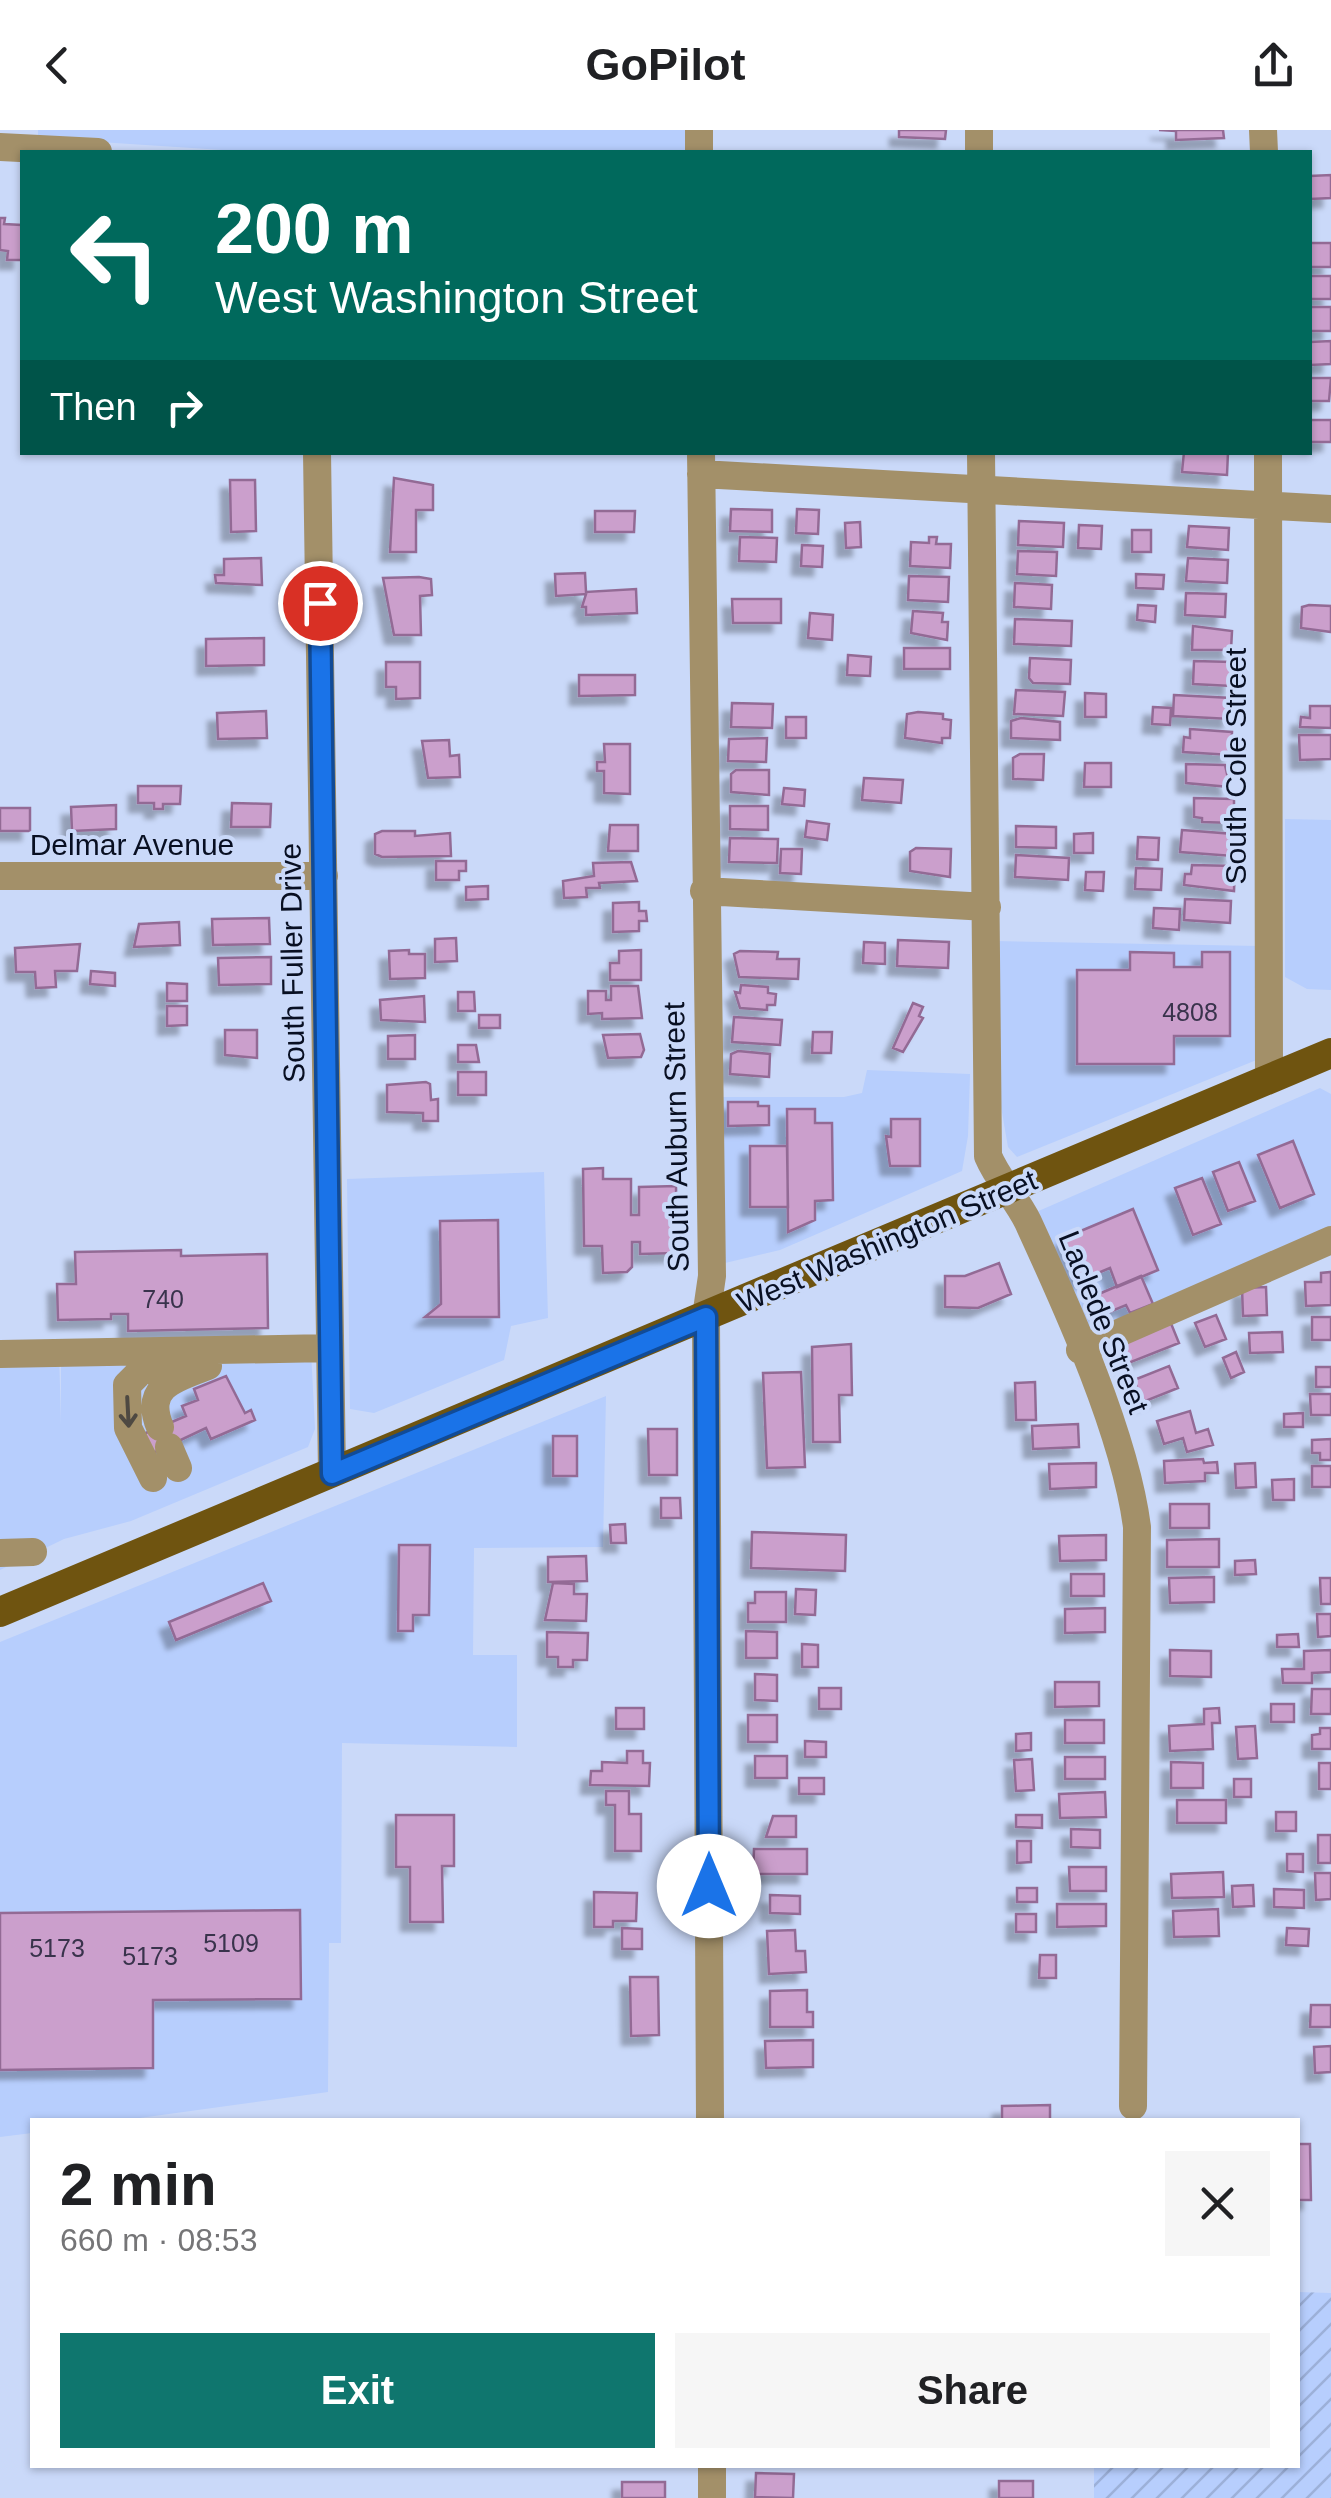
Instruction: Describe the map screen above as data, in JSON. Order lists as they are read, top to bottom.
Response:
{
  "streets": {
    "main road": ["West Washington Street"],
    "street": [
      "South Cole Street",
      "Delmar Avenue",
      "South Fuller Drive",
      "South Auburn Street",
      "Laclede Street"
    ]
  },
  "crossings": [
    ["South Cole Street", "West Washington Street"],
    ["Delmar Avenue", "South Fuller Drive"],
    ["South Fuller Drive", "West Washington Street"],
    ["South Auburn Street", "West Washington Street"],
    ["West Washington Street", "Laclede Street"]
  ],
  "house_numbers": [
    "4808",
    "740",
    "5109",
    "5173",
    "5173"
  ],
  "page": {
    "header": "GoPilot",
    "turn": ["200 m", "West Washington Street"],
    "then": "Then",
    "heading": ["2 min", "660 m · 08:53"],
    "buttons": ["Exit", "Share"]
  }
}
